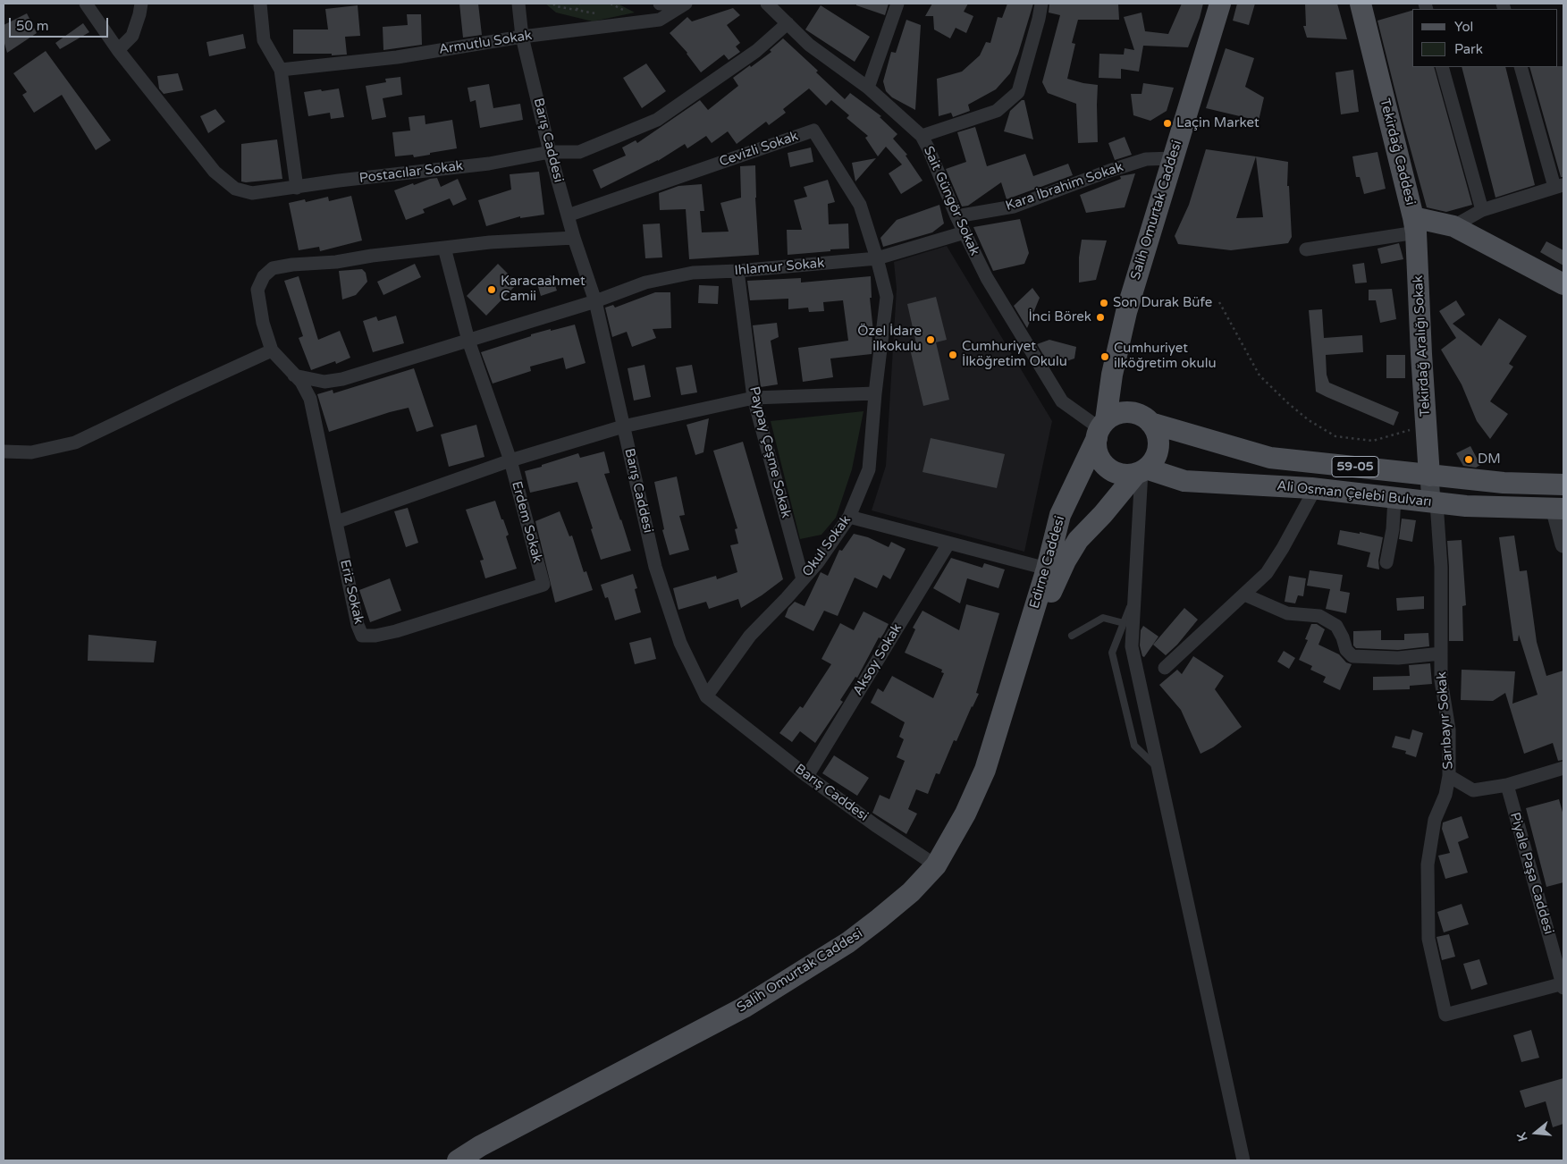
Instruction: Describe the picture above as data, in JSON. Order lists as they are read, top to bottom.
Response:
{
  "streets": {
    "main road": [
      "Tekirdağ Caddesi",
      "Salih Omurtak Caddesi",
      "Tekirdağ Aralığı Sokak",
      "59-05",
      "Ali Osman Çelebi Bulvarı",
      "Edirne Caddesi"
    ],
    "street": [
      "Armutlu Sokak",
      "Barış Caddesi",
      "Cevizli Sokak",
      "Postacılar Sokak",
      "Kara İbrahim Sokak",
      "Sait Güngör Sokak",
      "Ihlamur Sokak",
      "Paypay Çeşme Sokak",
      "Erdem Sokak",
      "Okul Sokak",
      "Eriz Sokak",
      "Aksoy Sokak",
      "Sarıbayır Sokak",
      "Piyale Paşa Caddesi"
    ]
  },
  "crossings": [
    ["Armutlu Sokak", "Barış Caddesi"],
    ["Barış Caddesi", "Cevizli Sokak"],
    ["Barış Caddesi", "Postacılar Sokak"],
    ["Barış Caddesi", "Salih Omurtak Caddesi"],
    ["Barış Caddesi", "Ihlamur Sokak"],
    ["Barış Caddesi", "Okul Sokak"],
    ["Barış Caddesi", "Aksoy Sokak"],
    ["Cevizli Sokak", "Ihlamur Sokak"],
    ["Cevizli Sokak", "Okul Sokak"],
    ["Tekirdağ Caddesi", "Tekirdağ Aralığı Sokak"],
    ["Postacılar Sokak", "Sait Güngör Sokak"],
    ["Kara İbrahim Sokak", "Sait Güngör Sokak"],
    ["Kara İbrahim Sokak", "Salih Omurtak Caddesi"],
    ["Sait Güngör Sokak", "Salih Omurtak Caddesi"],
    ["Sait Güngör Sokak", "Ihlamur Sokak"],
    ["Sait Güngör Sokak", "Ali Osman Çelebi Bulvarı"],
    ["Sait Güngör Sokak", "Edirne Caddesi"],
    ["Salih Omurtak Caddesi", "Ali Osman Çelebi Bulvarı"],
    ["Salih Omurtak Caddesi", "Edirne Caddesi"],
    ["Ihlamur Sokak", "Paypay Çeşme Sokak"],
    ["Ihlamur Sokak", "Erdem Sokak"],
    ["Ihlamur Sokak", "Okul Sokak"],
    ["Ihlamur Sokak", "Eriz Sokak"],
    ["Tekirdağ Aralığı Sokak", "Ali Osman Çelebi Bulvarı"],
    ["Paypay Çeşme Sokak", "Okul Sokak"],
    ["Ali Osman Çelebi Bulvarı", "Edirne Caddesi"],
    ["Ali Osman Çelebi Bulvarı", "Sarıbayır Sokak"],
    ["Erdem Sokak", "Eriz Sokak"],
    ["Sarıbayır Sokak", "Piyale Paşa Caddesi"]
  ],
  "places": [
    "Laçin Market",
    "Karacaahmet Camii",
    "Son Durak Büfe",
    "İnci Börek",
    "Özel İdare ilkokulu",
    "Cumhuriyet İlköğretim Okulu",
    "Cumhuriyet ilköğretim okulu",
    "DM"
  ],
  "legend": ["Yol", "Park"],
  "scale_bar": "50 m",
  "north": "left"
}
